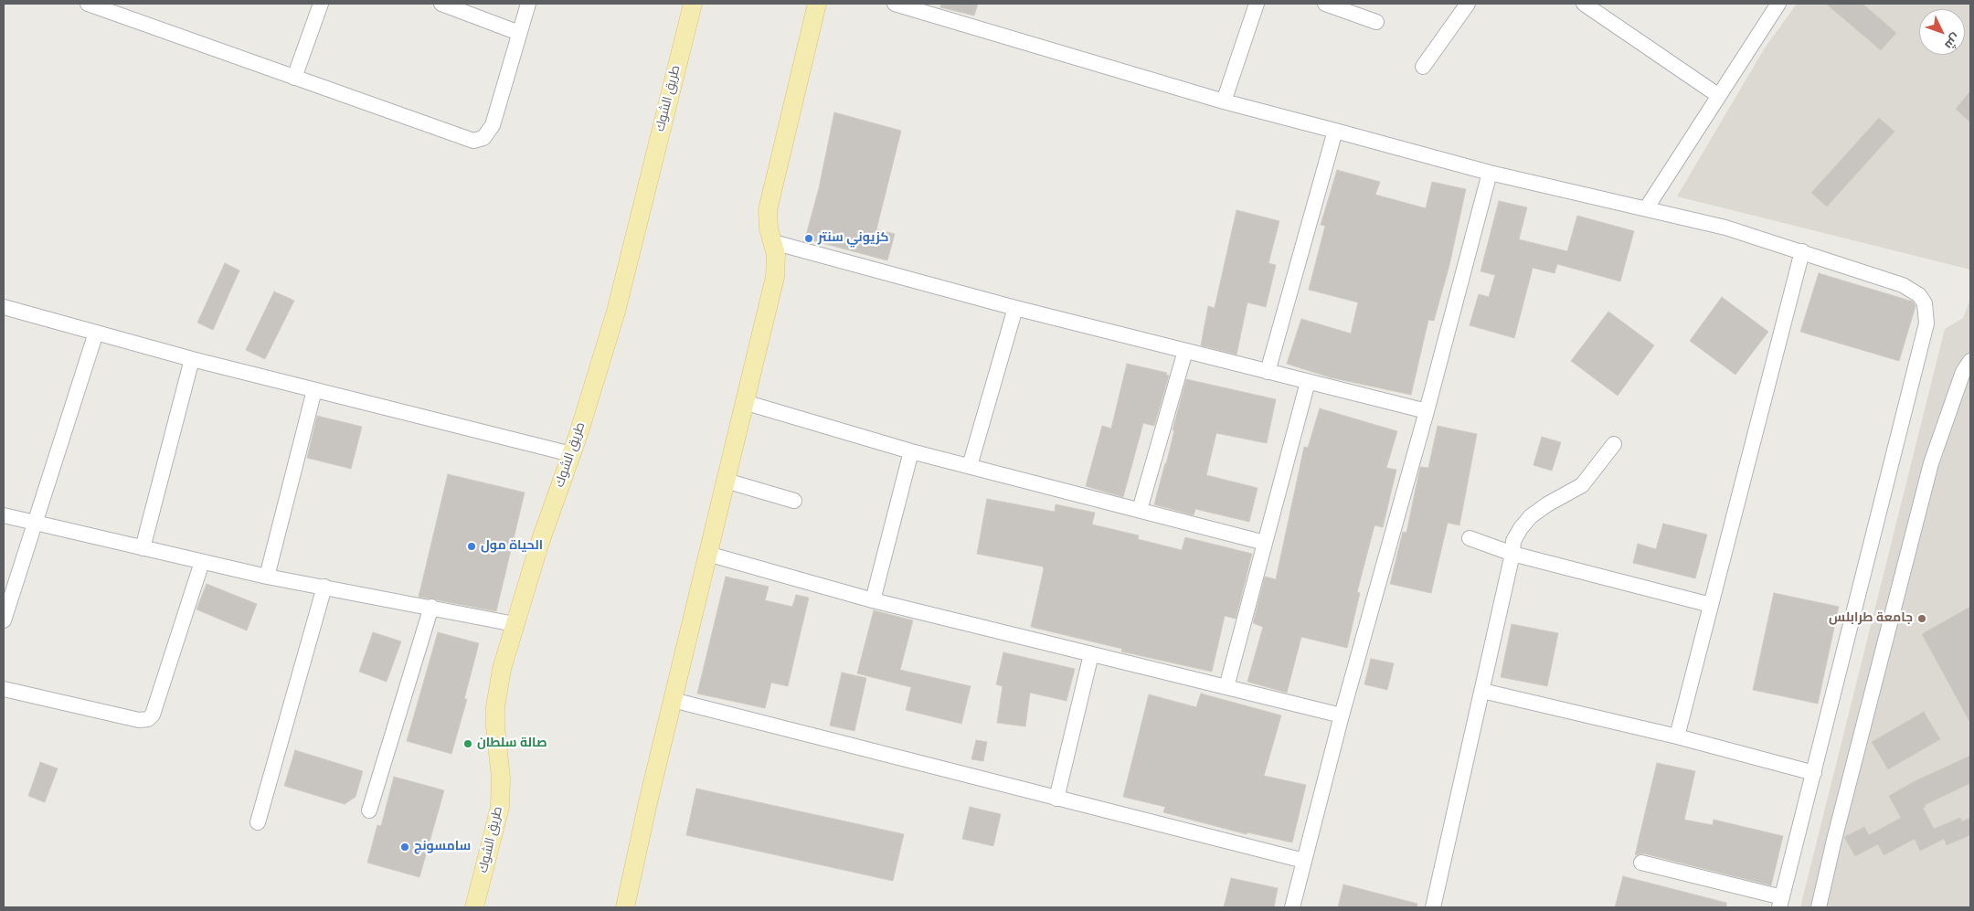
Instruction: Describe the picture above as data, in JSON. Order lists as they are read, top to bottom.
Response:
{
  "streets": {
    "main road": ["طريق الشوك"]
  },
  "places": [
    "كزيوني سنتر",
    "الحياة مول",
    "جامعة طرابلس",
    "صالة سلطان",
    "سامسونج"
  ],
  "north": "bottom right"
}
